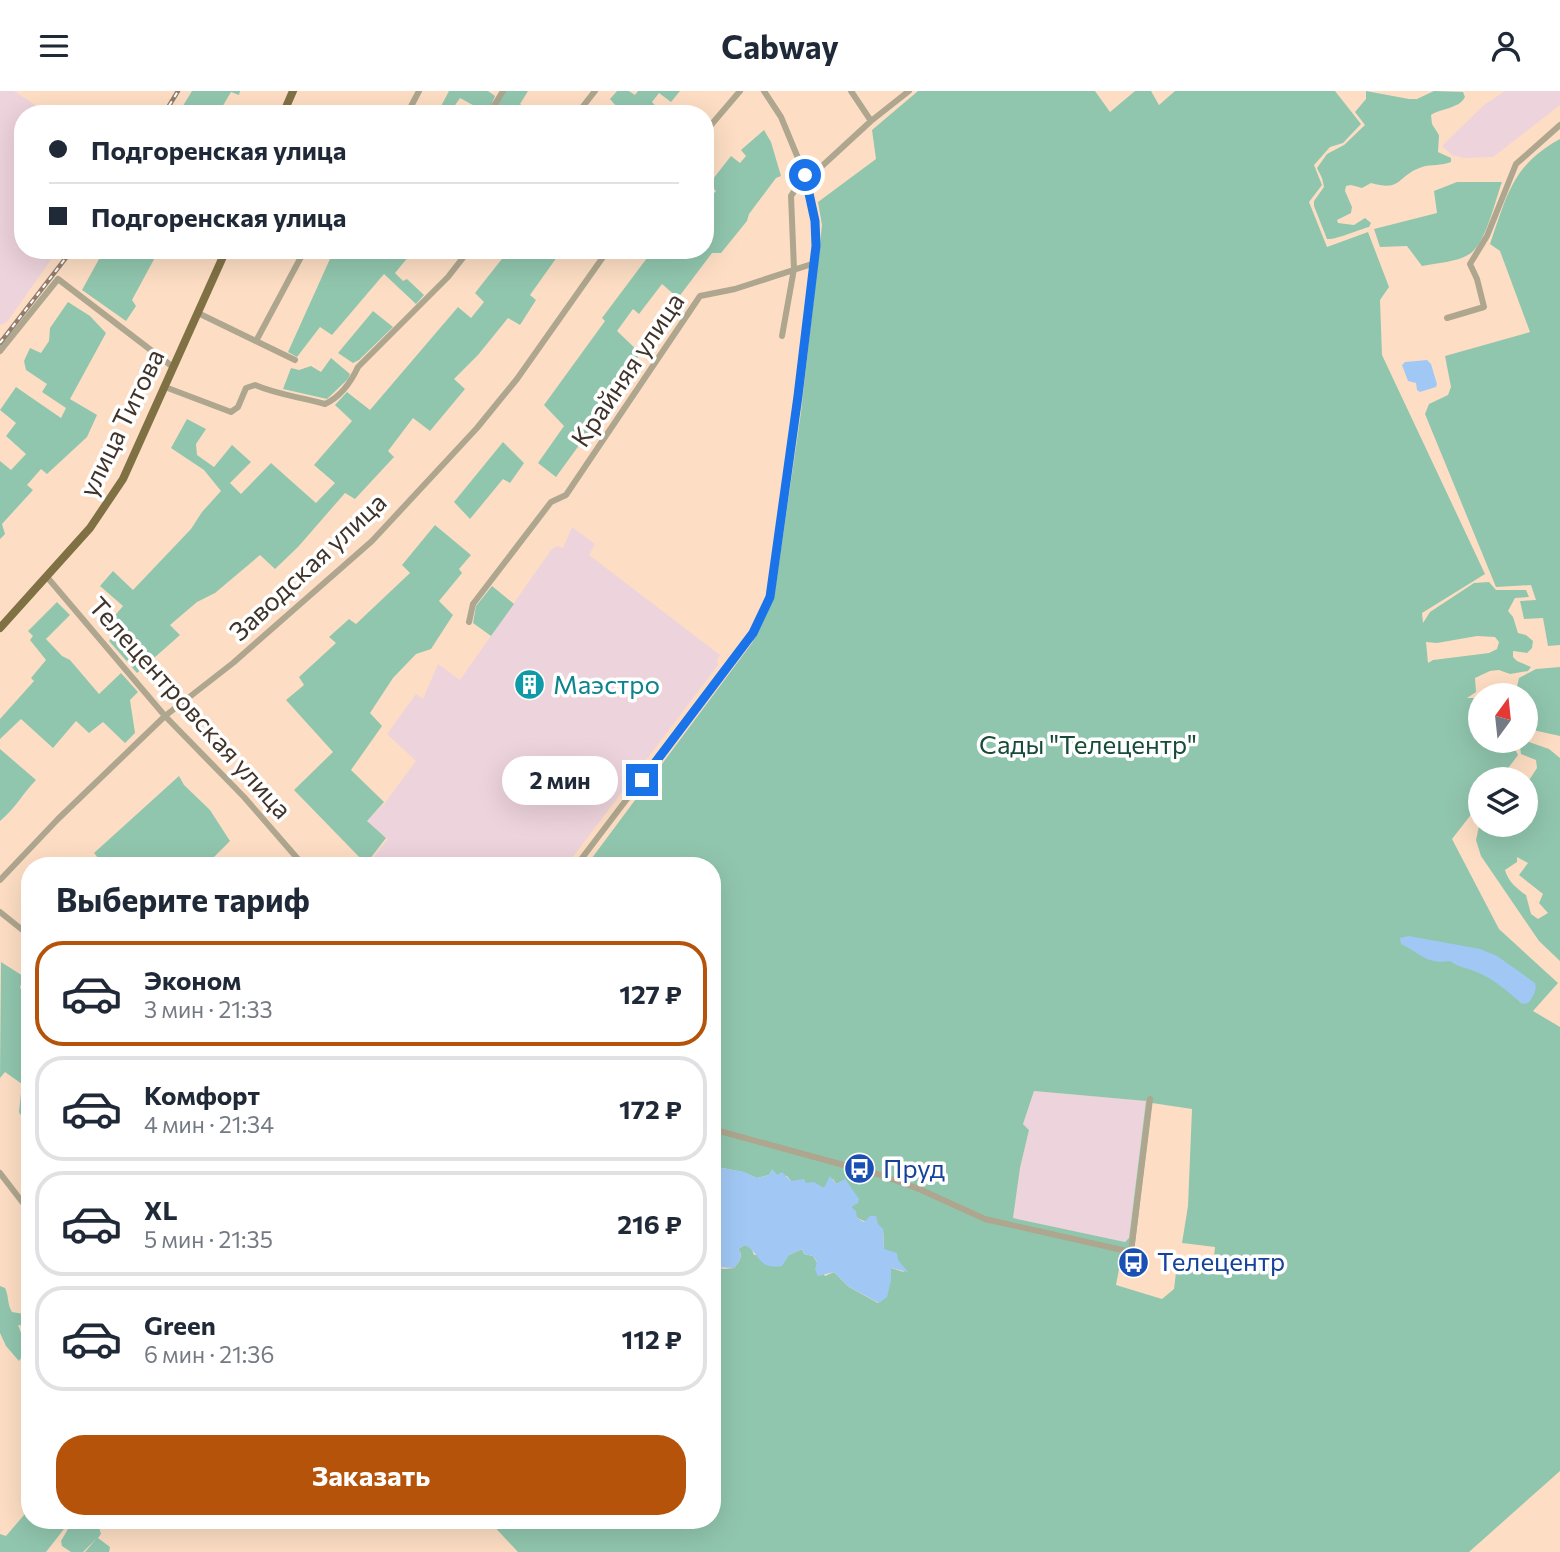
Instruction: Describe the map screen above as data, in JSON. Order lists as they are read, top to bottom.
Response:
{
  "streets": {
    "main road": ["улица Титова"],
    "street": ["Крайняя улица", "Заводская улица", "Телецентровская улица"]
  },
  "crossings": [
    ["улица Титова", "Телецентровская улица"],
    ["Заводская улица", "Телецентровская улица"]
  ],
  "parks": ["Сады \"Телецентр\""],
  "places": {
    "building": ["Маэстро"],
    "bus stop": ["Пруд", "Телецентр"]
  },
  "north": "top",
  "page": {
    "header": "Cabway",
    "banner": ["Подгоренская улица", "Подгоренская улица"],
    "bubble": "2 мин",
    "heading": "Выберите тариф",
    "list": [
      {
        "name": "Эконом",
        "note": "3 мин · 21:33",
        "value": "127 ₽"
      },
      {
        "name": "Комфорт",
        "note": "4 мин · 21:34",
        "value": "172 ₽"
      },
      {
        "name": "XL",
        "note": "5 мин · 21:35",
        "value": "216 ₽"
      },
      {
        "name": "Green",
        "note": "6 мин · 21:36",
        "value": "112 ₽"
      }
    ],
    "buttons": "Заказать"
  }
}
